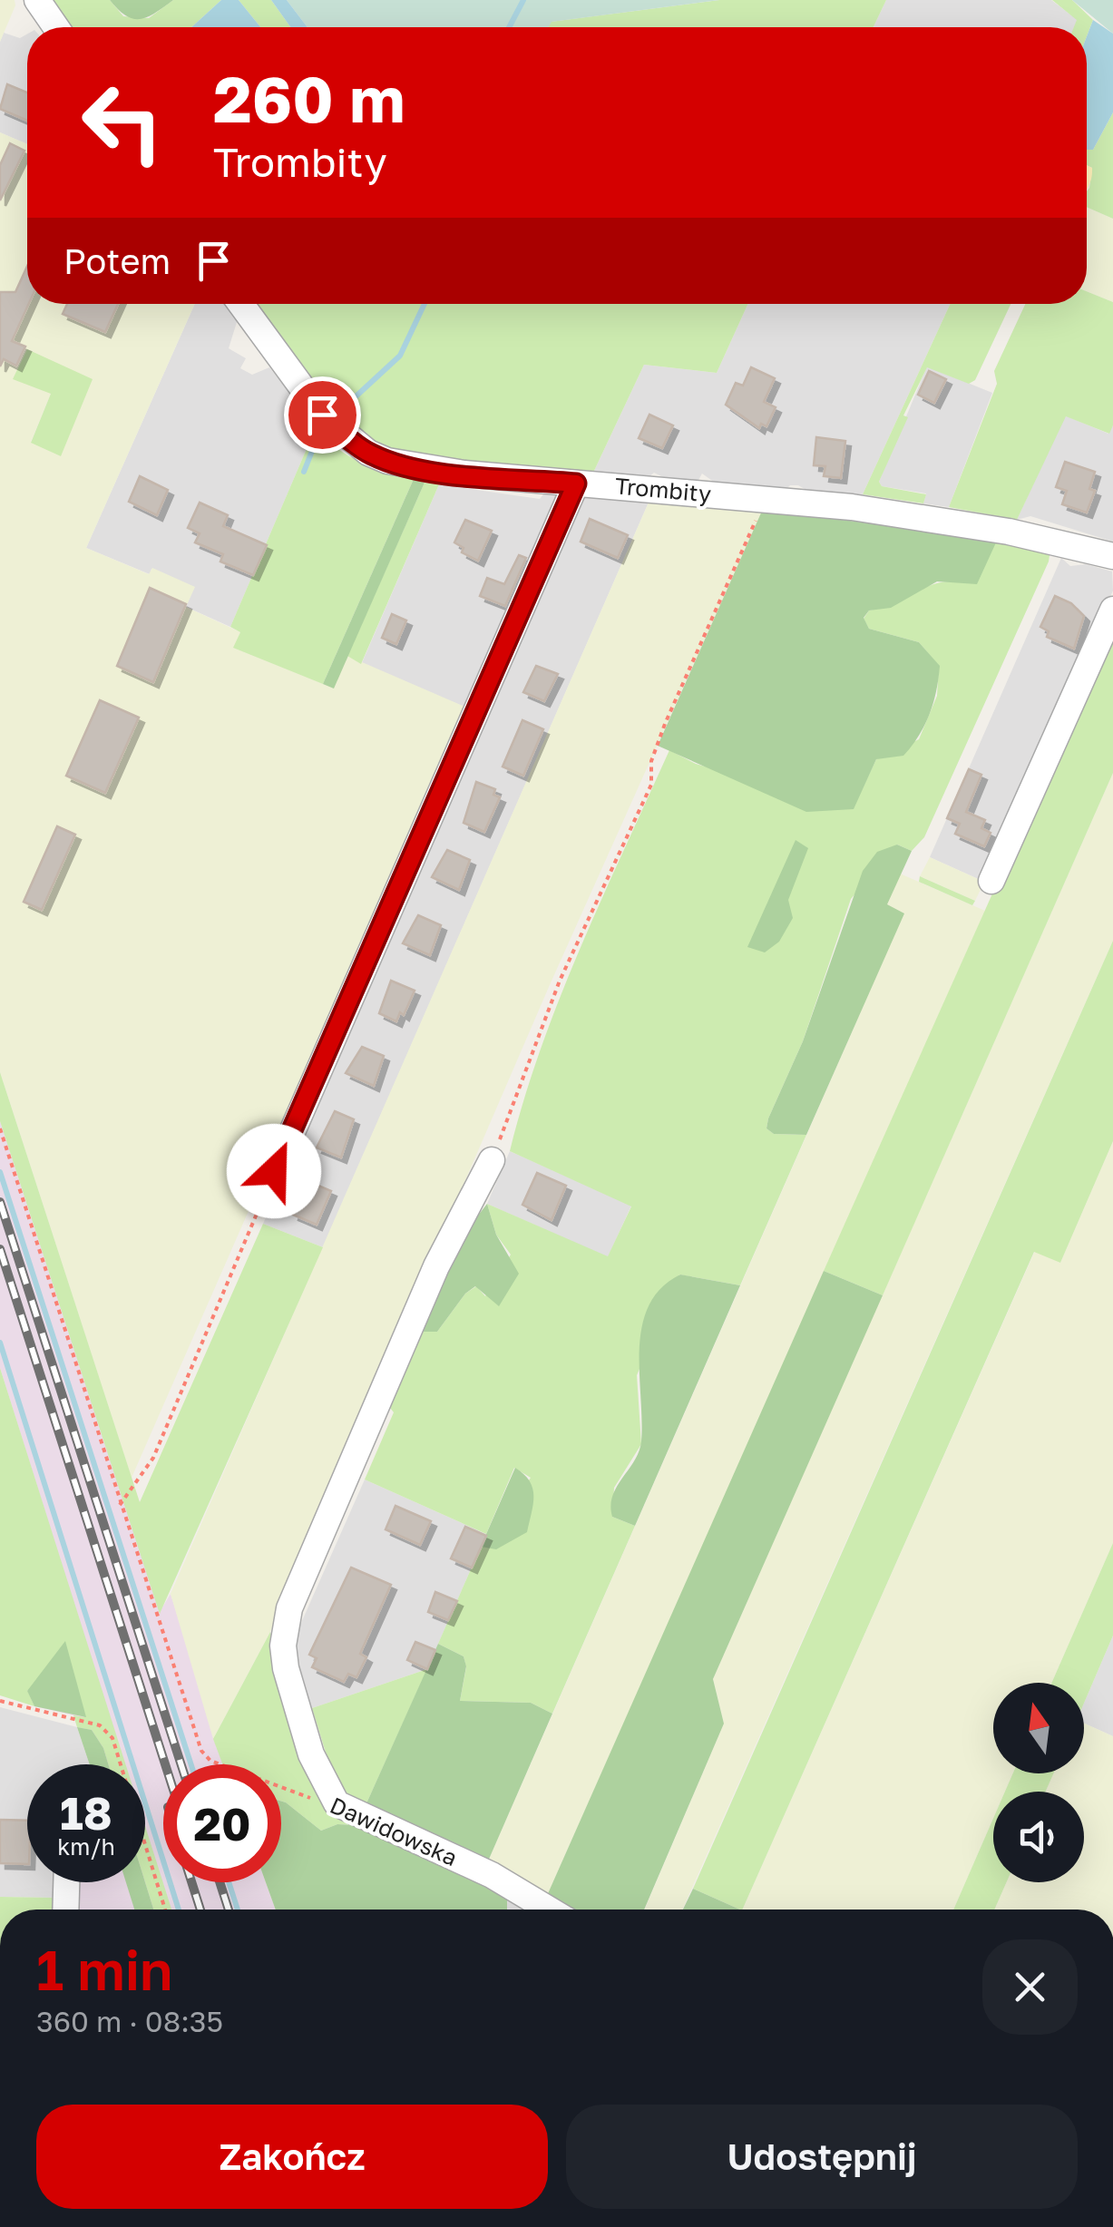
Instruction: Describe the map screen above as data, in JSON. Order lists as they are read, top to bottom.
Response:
{
  "streets": {
    "street": ["Trombity", "Dawidowska"]
  },
  "north": "top",
  "page": {
    "turn": ["260 m", "Trombity"],
    "then": "Potem",
    "speed": "18 km/h",
    "limit": "20",
    "heading": ["1 min", "360 m · 08:35"],
    "buttons": ["Zakończ", "Udostępnij"]
  }
}
